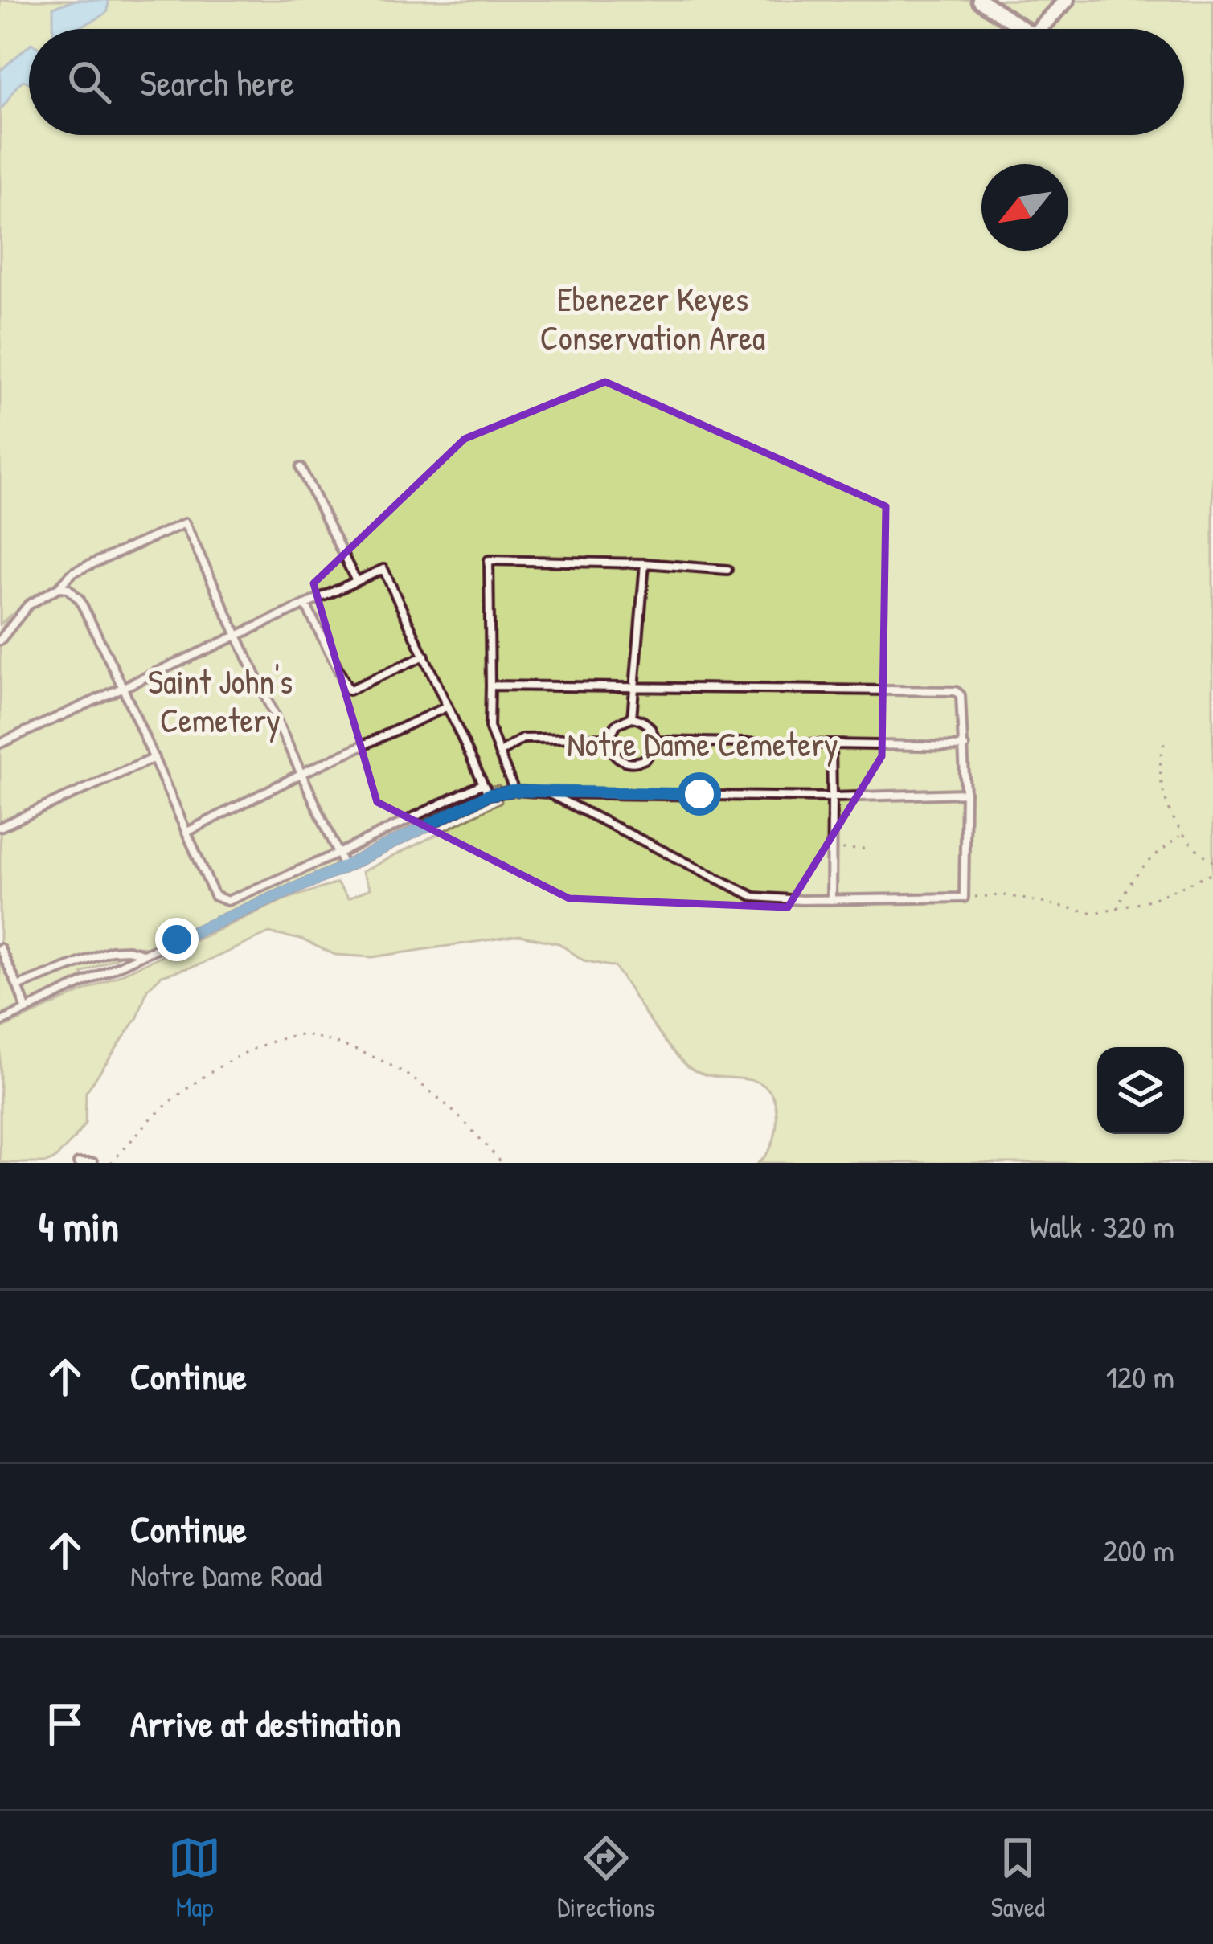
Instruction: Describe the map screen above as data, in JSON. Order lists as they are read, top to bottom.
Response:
{
  "parks": ["Ebenezer Keyes Conservation Area", "Saint John's Cemetery", "Notre Dame Cemetery"],
  "north": "bottom left",
  "page": {
    "search": "Search here",
    "heading": ["4 min", "Walk · 320 m"],
    "list": [
      ["Continue", "120 m"],
      ["Continue", "Notre Dame Road", "200 m"],
      "Arrive at destination"
    ],
    "nav": ["Map", "Directions", "Saved"]
  }
}
